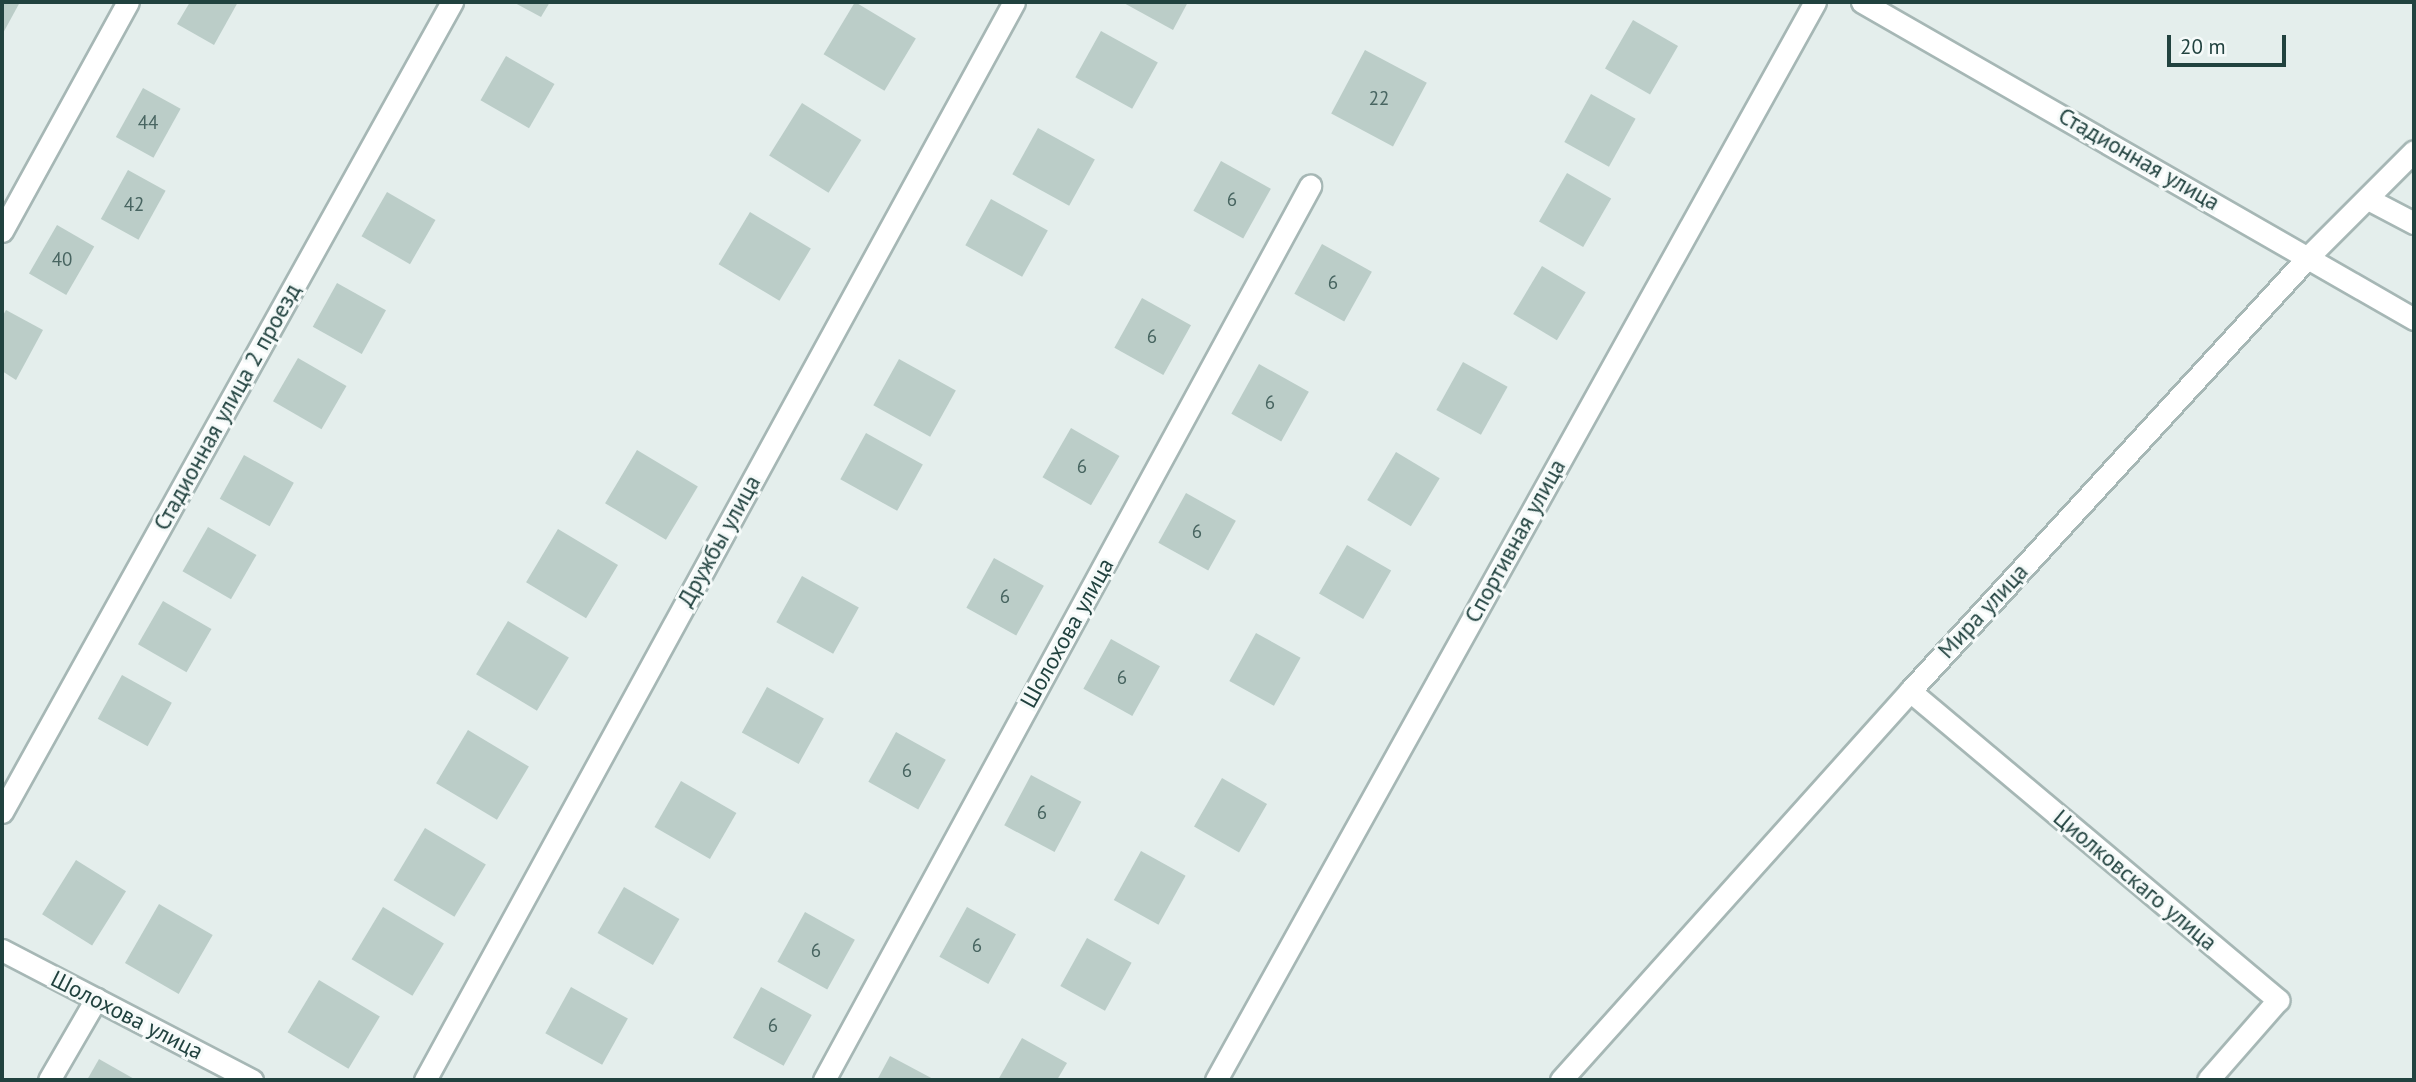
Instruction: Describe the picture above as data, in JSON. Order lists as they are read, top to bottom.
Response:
{
  "streets": {
    "street": [
      "Стадионная улица",
      "Стадионная улица 2 проезд",
      "Дружбы улица",
      "Спортивная улица",
      "Мира улица",
      "Шолохова улица",
      "Циолковскаго улица"
    ]
  },
  "crossings": [
    ["Стадионная улица", "Мира улица"],
    ["Мира улица", "Циолковскаго улица"]
  ],
  "house_numbers": [
    "22",
    "44",
    "6",
    "42",
    "40",
    "6",
    "6",
    "6",
    "6",
    "6",
    "6",
    "6",
    "6",
    "6",
    "6",
    "6",
    "6"
  ],
  "scale_bar": "20 m"
}
